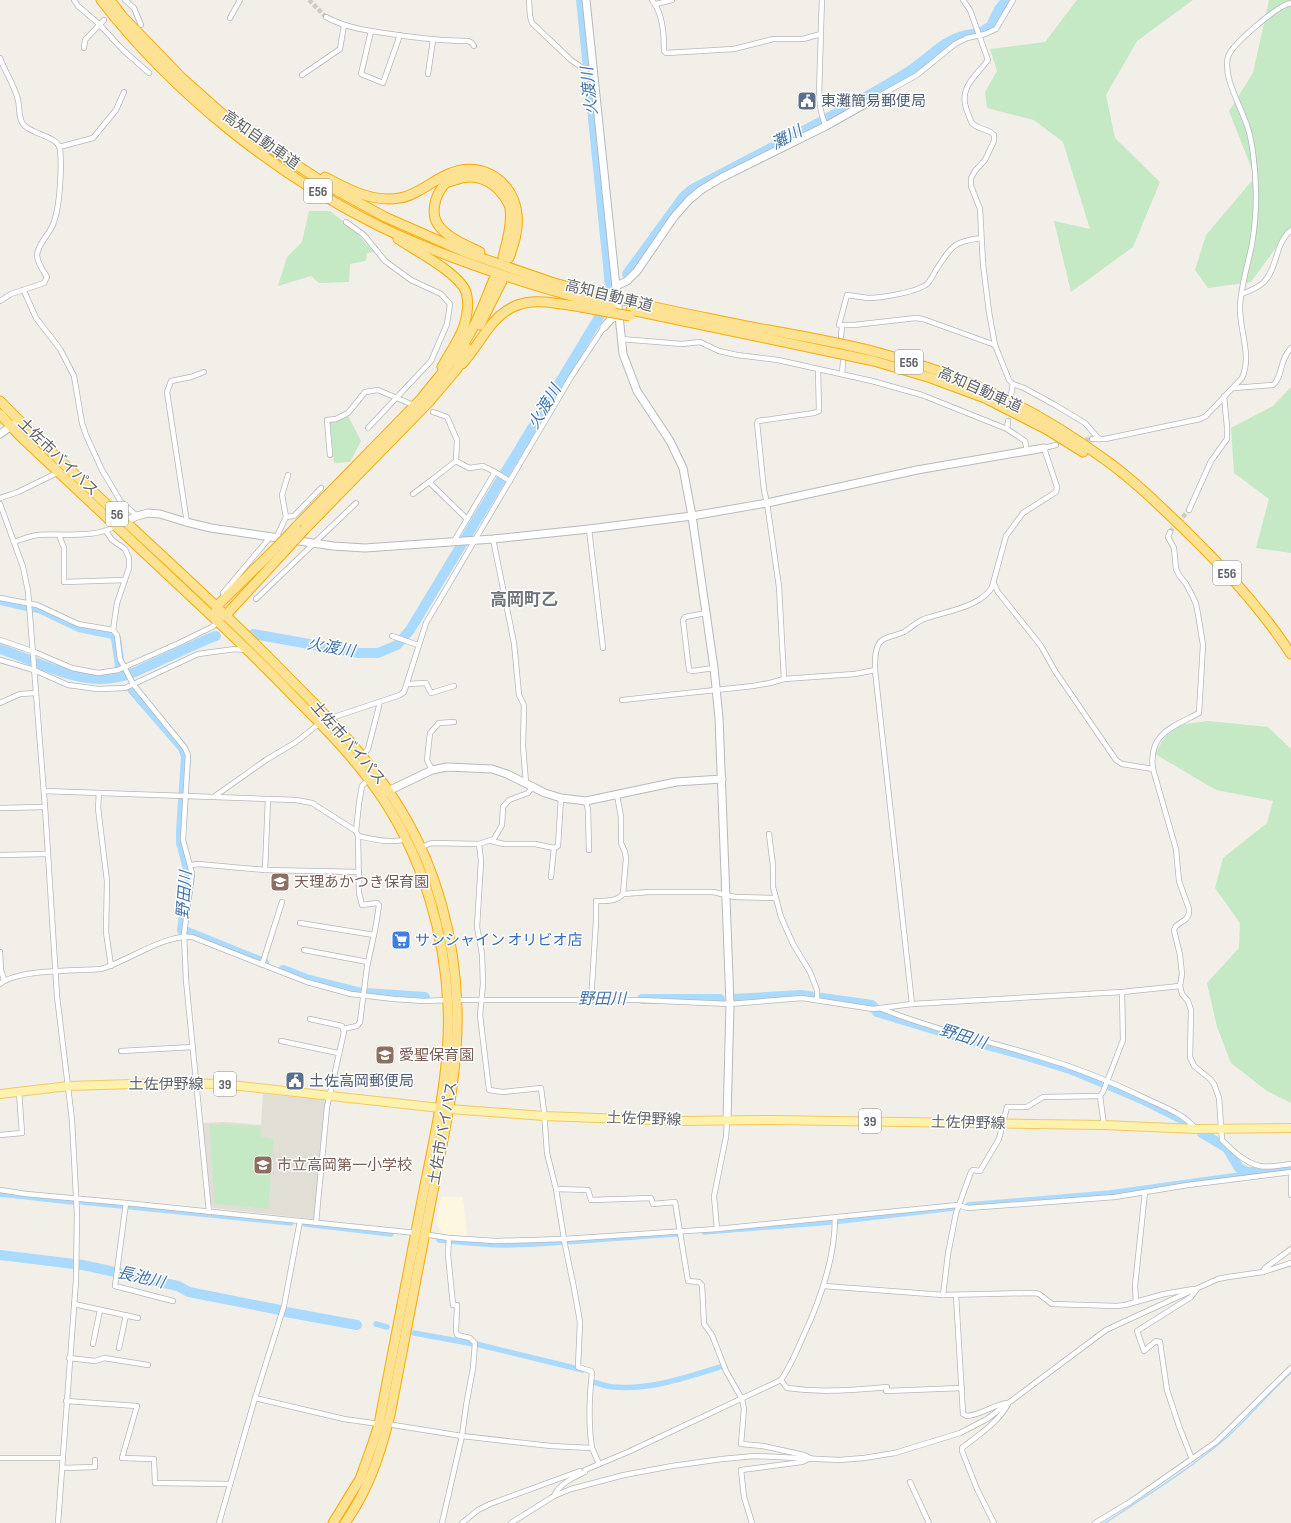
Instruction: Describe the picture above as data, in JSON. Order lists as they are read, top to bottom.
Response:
{
  "streets": {
    "highway": [
      "高知自動車道",
      "E56",
      "土佐市バイパス",
      "56"
    ],
    "main road": ["土佐伊野線", "39"]
  },
  "crossings": [
    ["土佐市バイパス", "土佐伊野線"]
  ],
  "districts": ["高岡町乙"],
  "water": [
    "火渡川",
    "灘川",
    "野田川",
    "長池川"
  ],
  "places": {
    "public building": ["東灘簡易郵便局", "土佐高岡郵便局"],
    "school or university": ["天理あかつき保育園", "愛聖保育園", "市立高岡第一小学校"],
    "supermarket": ["サンシャイン オリビオ店"]
  }
}
